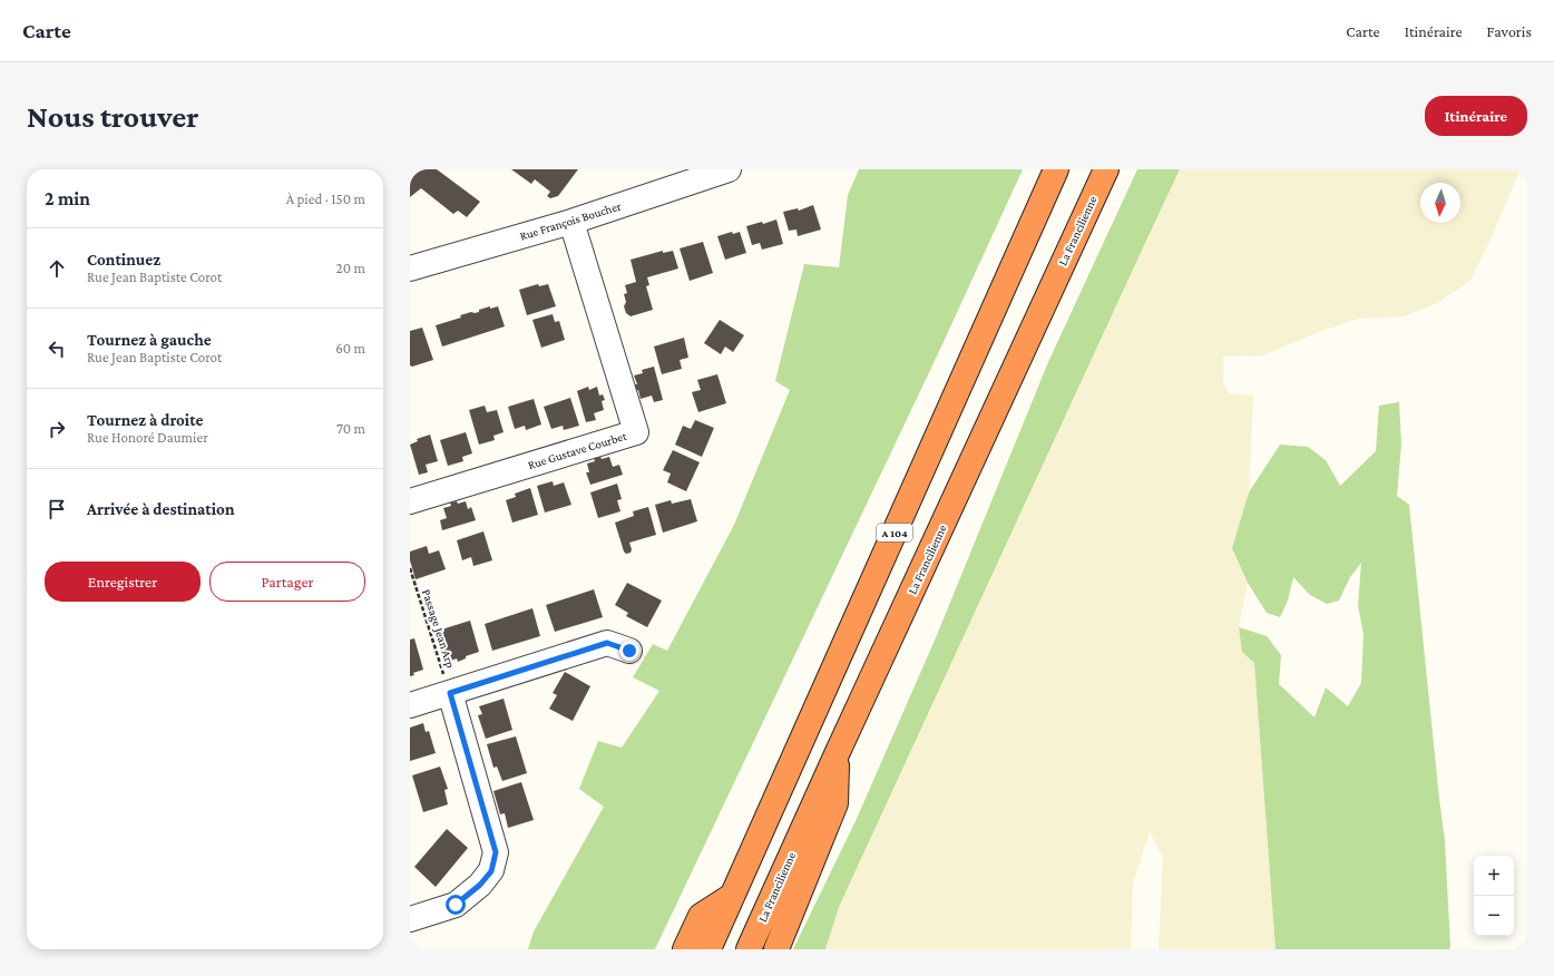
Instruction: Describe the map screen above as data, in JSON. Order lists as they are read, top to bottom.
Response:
{
  "streets": {
    "highway": ["La Francilienne", "A 104"],
    "street": ["Rue François Boucher", "Rue Gustave Courbet"],
    "path": ["Passage Jean Arp"]
  },
  "crossings": [
    ["Rue François Boucher", "Rue Gustave Courbet"]
  ],
  "north": "bottom",
  "page": {
    "header": "Carte",
    "nav": ["Carte", "Itinéraire", "Favoris"],
    "buttons": [
      "Itinéraire",
      ["Enregistrer", "Partager"]
    ],
    "title": "Nous trouver",
    "heading": ["2 min", "À pied · 150 m"],
    "list": [
      ["Continuez", "Rue Jean Baptiste Corot", "20 m"],
      ["Tournez à gauche", "Rue Jean Baptiste Corot", "60 m"],
      ["Tournez à droite", "Rue Honoré Daumier", "70 m"],
      "Arrivée à destination"
    ],
    "map_buttons": ["+", "−"]
  }
}
